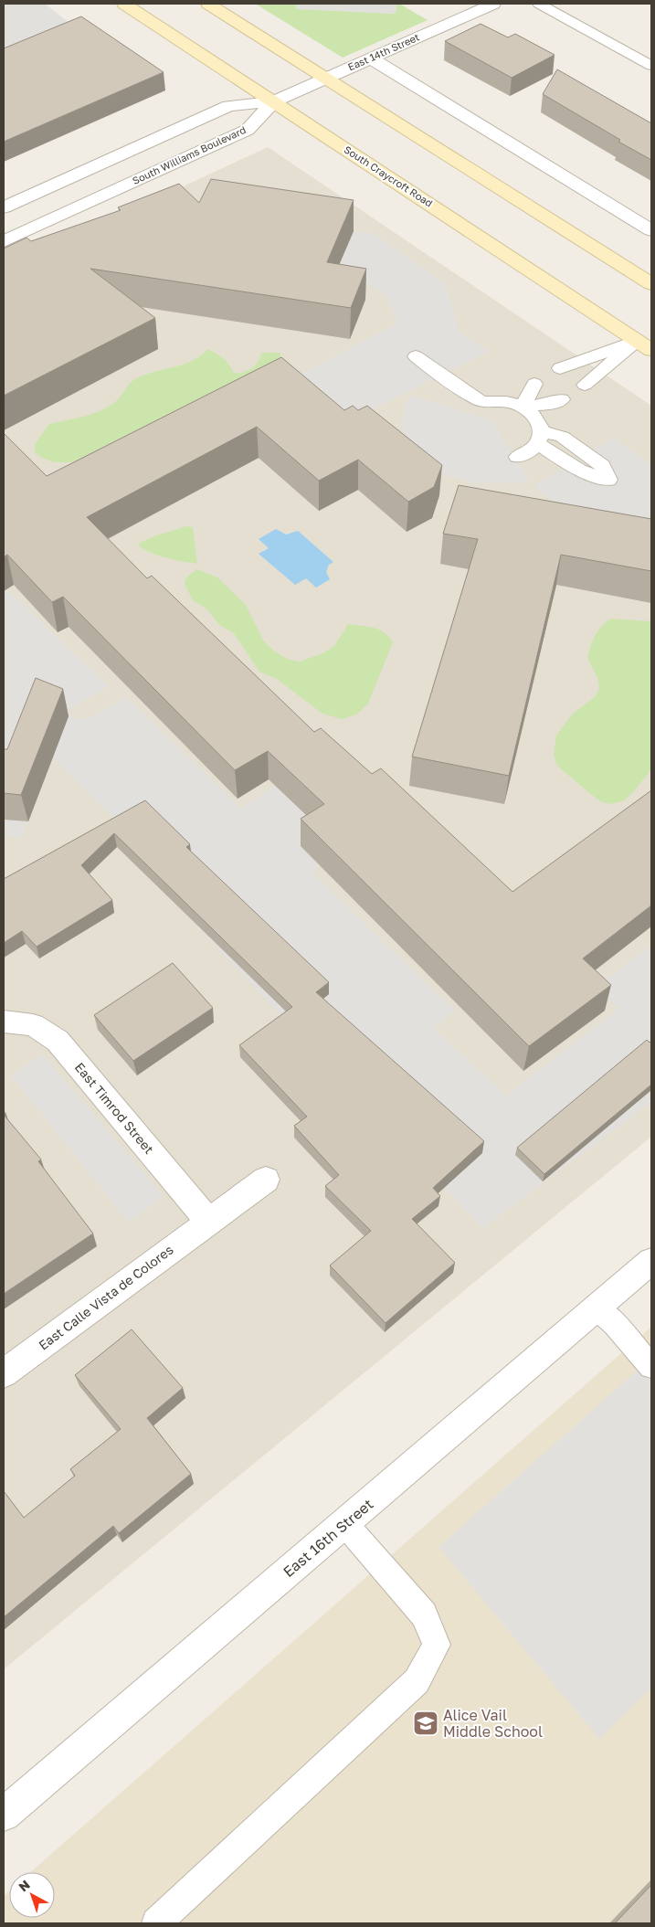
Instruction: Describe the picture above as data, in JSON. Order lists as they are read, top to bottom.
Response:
{
  "streets": {
    "main road": ["South Craycroft Road"],
    "street": [
      "East 14th Street",
      "South Williams Boulevard",
      "East Timrod Street",
      "East Calle Vista de Colores",
      "East 16th Street"
    ]
  },
  "crossings": [
    ["East 14th Street", "South Williams Boulevard"],
    ["East 14th Street", "South Craycroft Road"],
    ["South Williams Boulevard", "South Craycroft Road"],
    ["East Timrod Street", "East Calle Vista de Colores"]
  ],
  "places": {
    "school or university": ["Alice Vail Middle School"]
  },
  "north": "top left"
}
